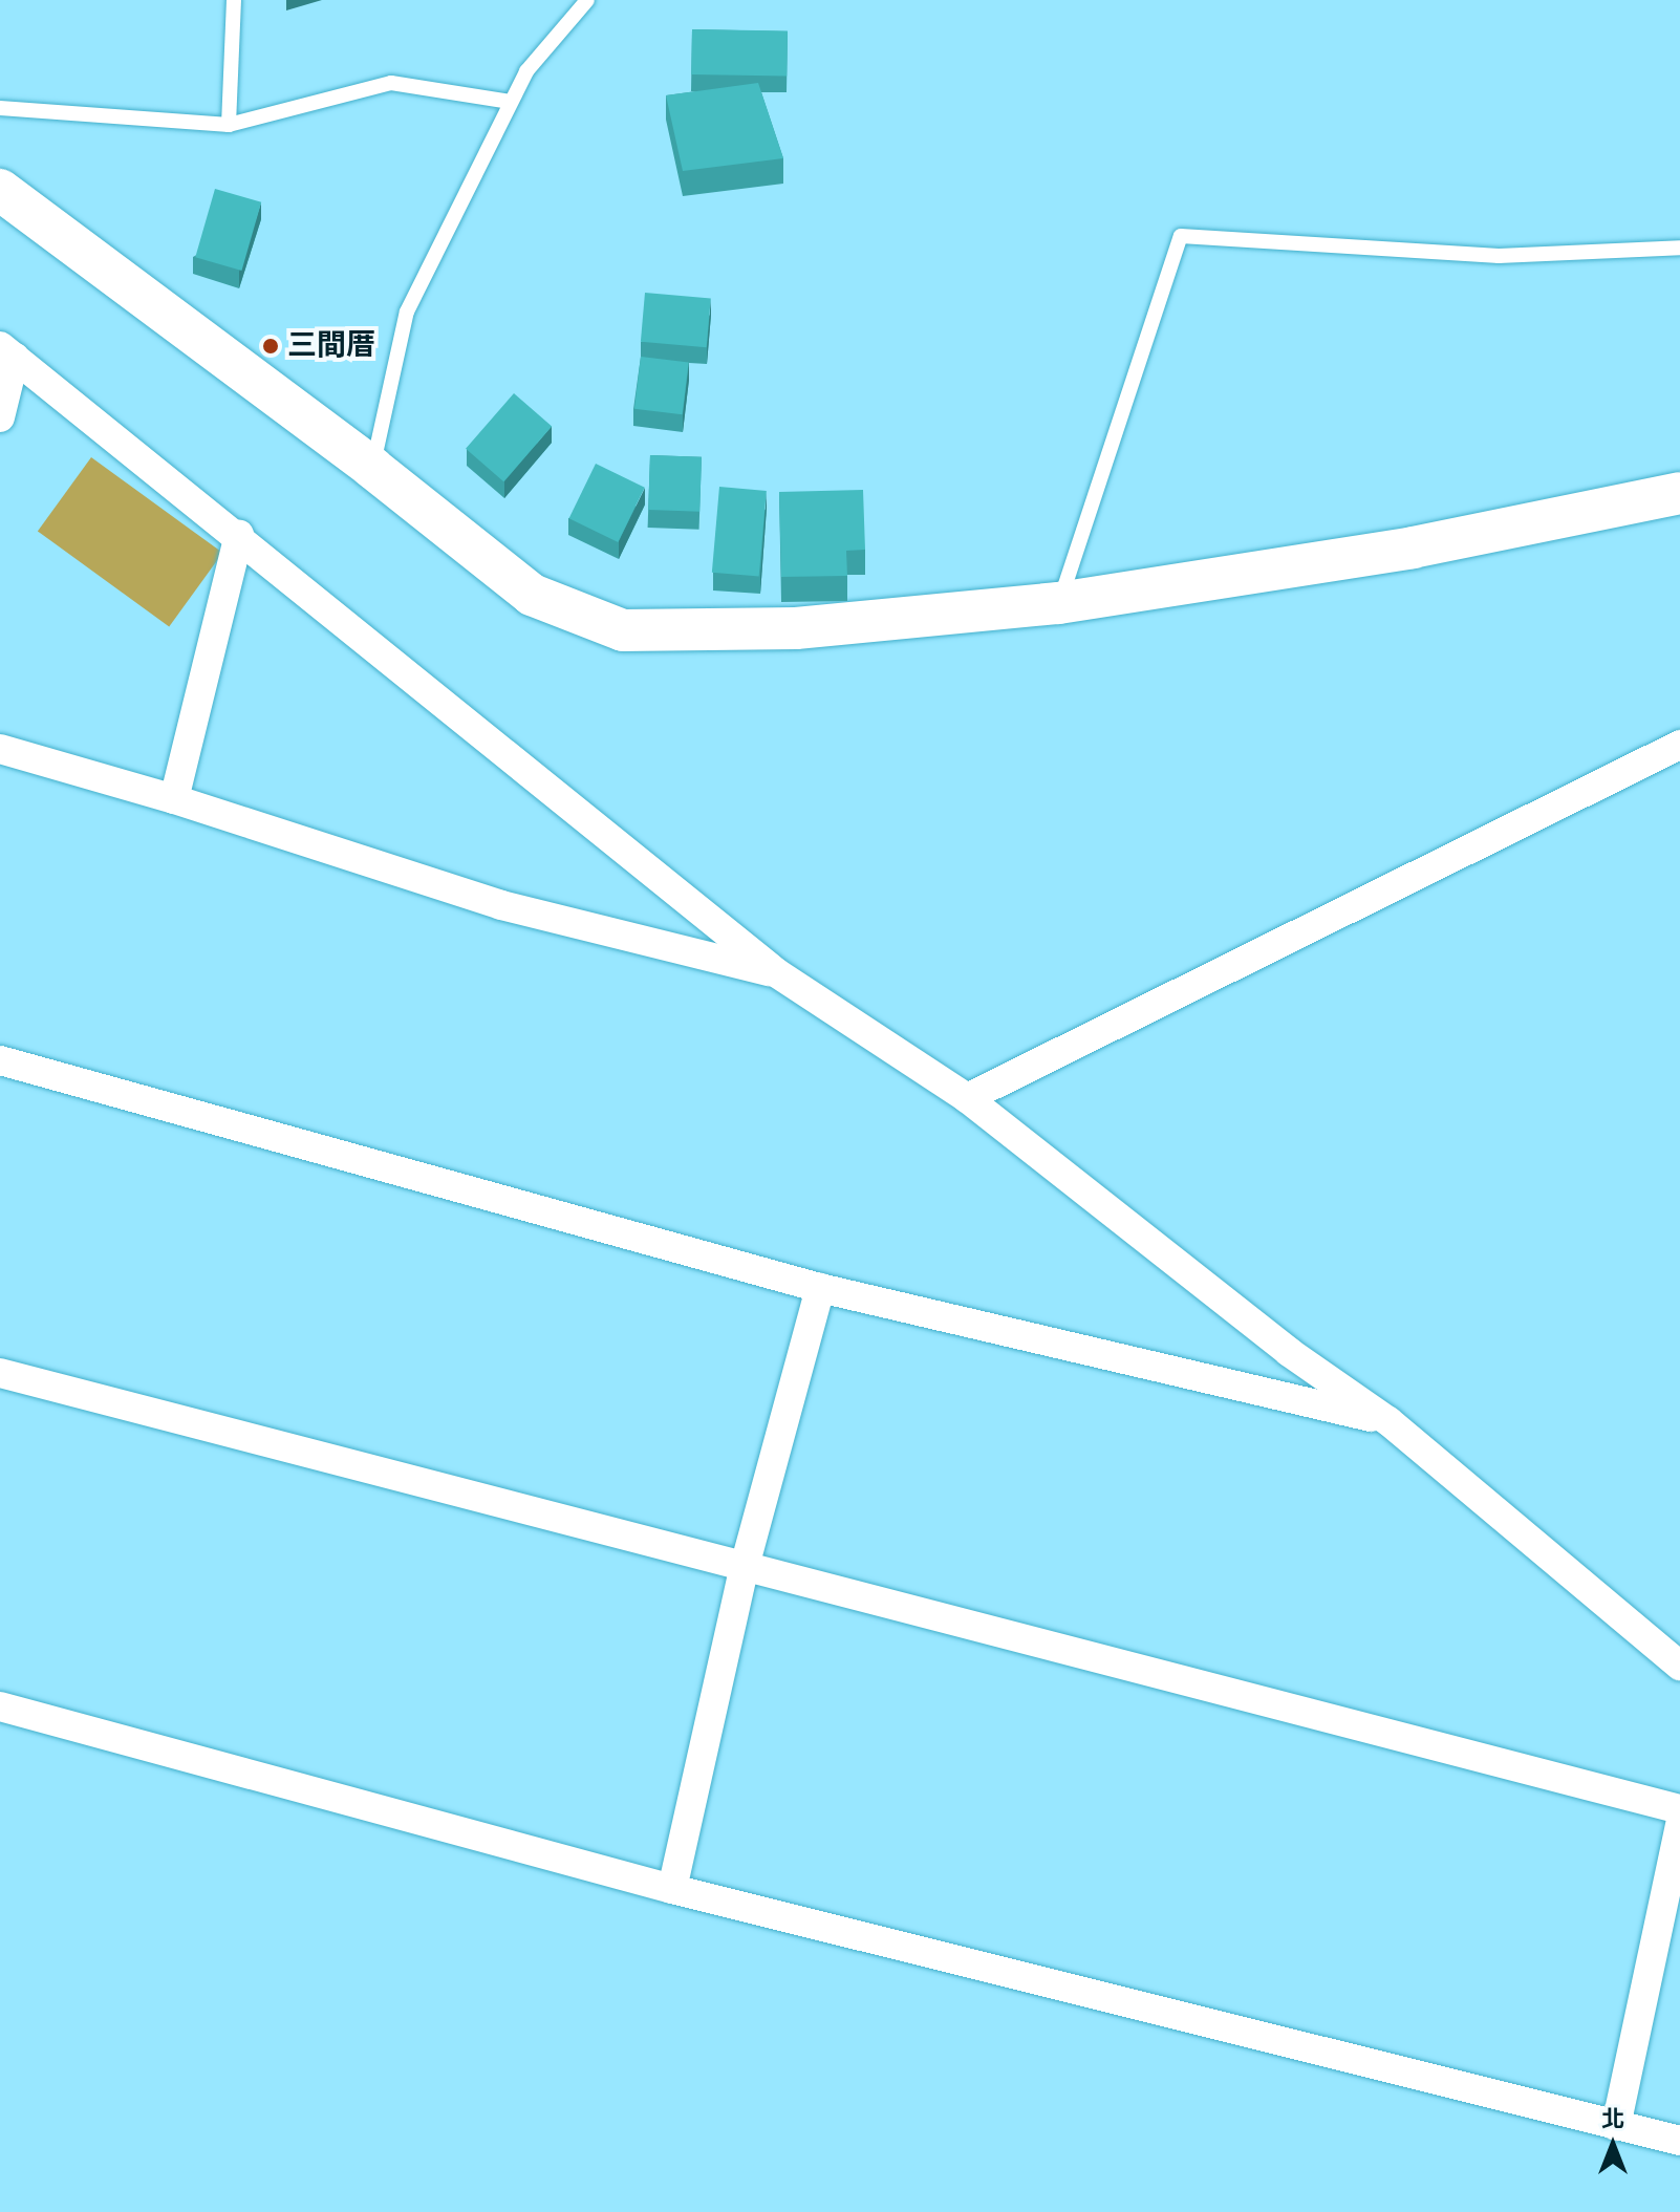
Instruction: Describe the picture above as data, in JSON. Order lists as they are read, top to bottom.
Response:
{
  "places": ["三間厝"],
  "north": "top"
}
